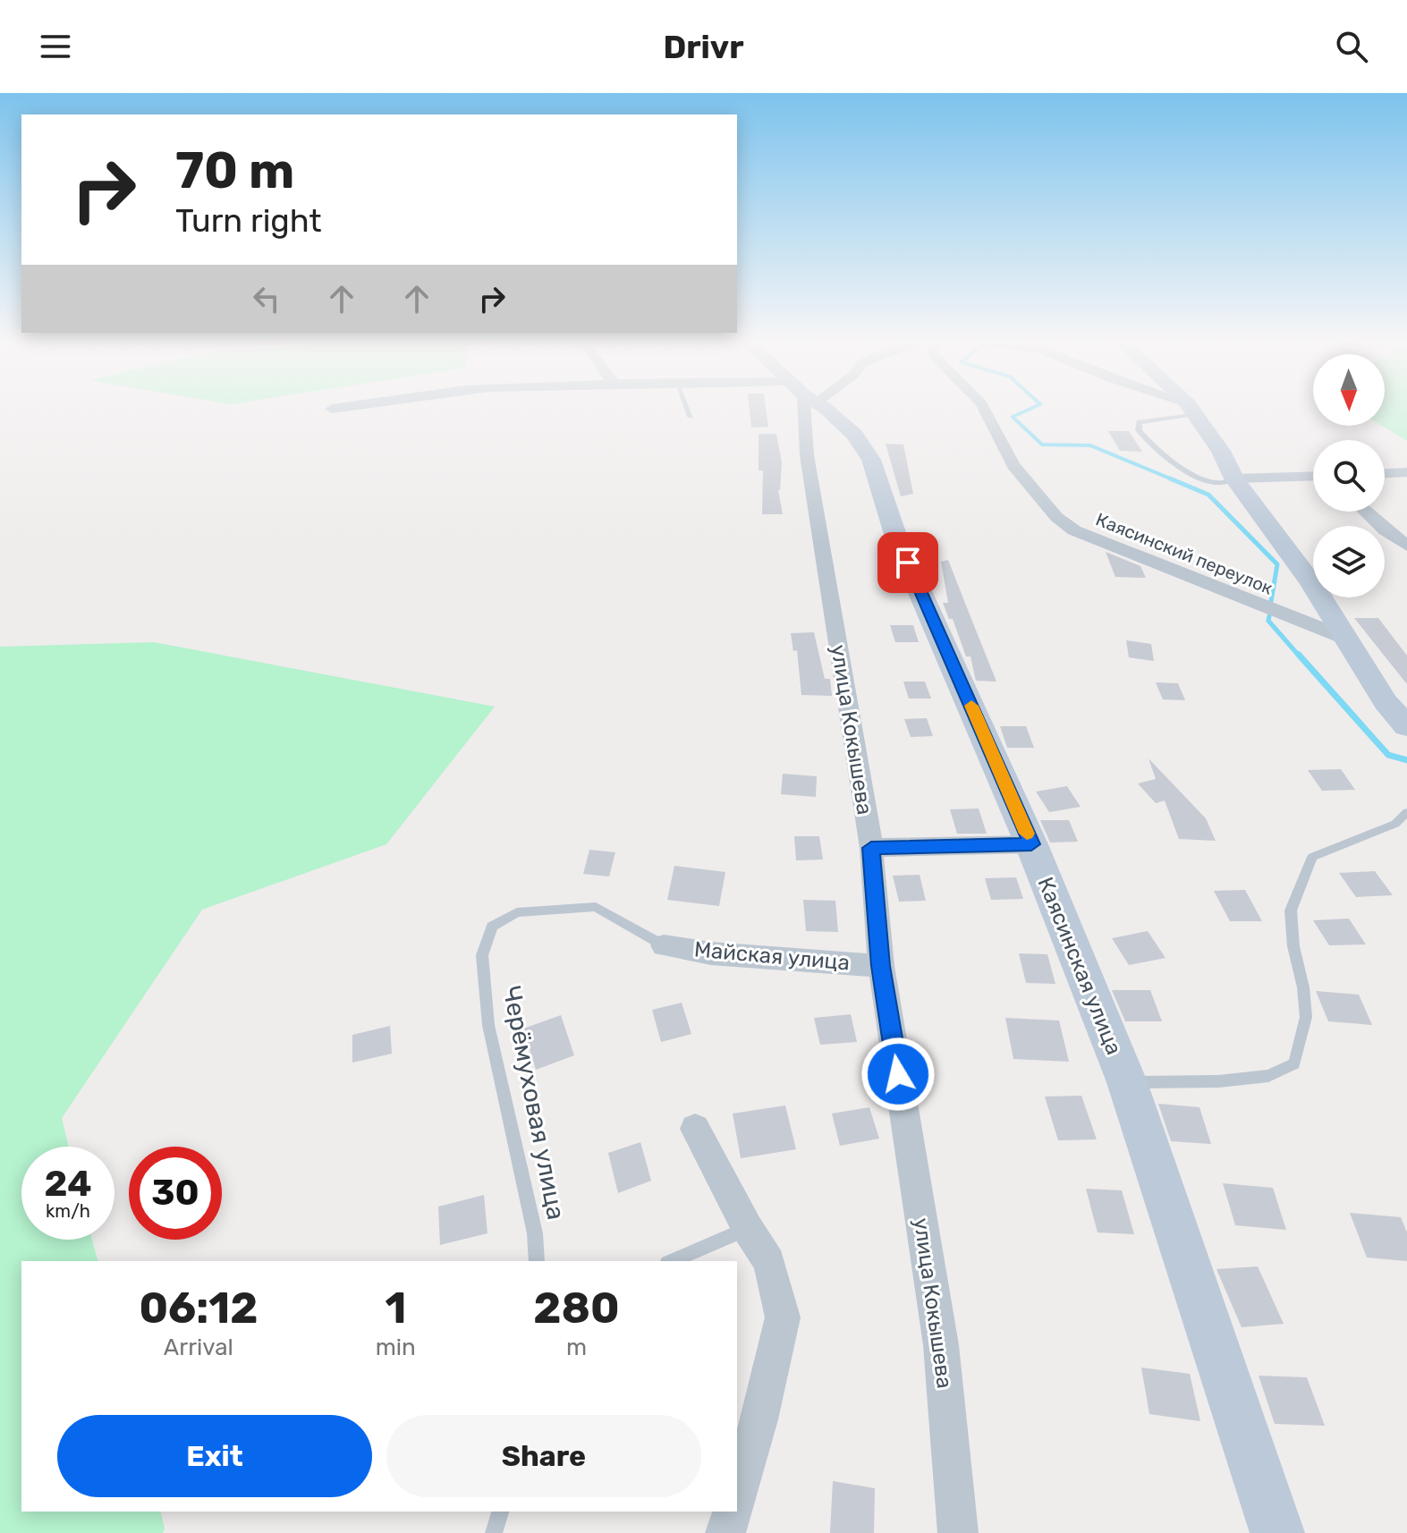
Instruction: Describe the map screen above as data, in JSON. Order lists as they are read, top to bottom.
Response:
{
  "streets": {
    "street": [
      "Каясинский переулок",
      "улица Кокышева",
      "Майская улица",
      "Каясинская улица"
    ],
    "lane": ["Черёмуховая улица"]
  },
  "crossings": [
    ["улица Кокышева", "Майская улица"],
    ["Майская улица", "Черёмуховая улица"]
  ],
  "north": "bottom",
  "page": {
    "header": "Drivr",
    "turn": ["70 m", "Turn right"],
    "speed": "24 km/h",
    "limit": "30",
    "eta": [
      "06:12",
      "Arrival",
      "1",
      "min",
      "280",
      "m"
    ],
    "buttons": ["Exit", "Share"]
  }
}
